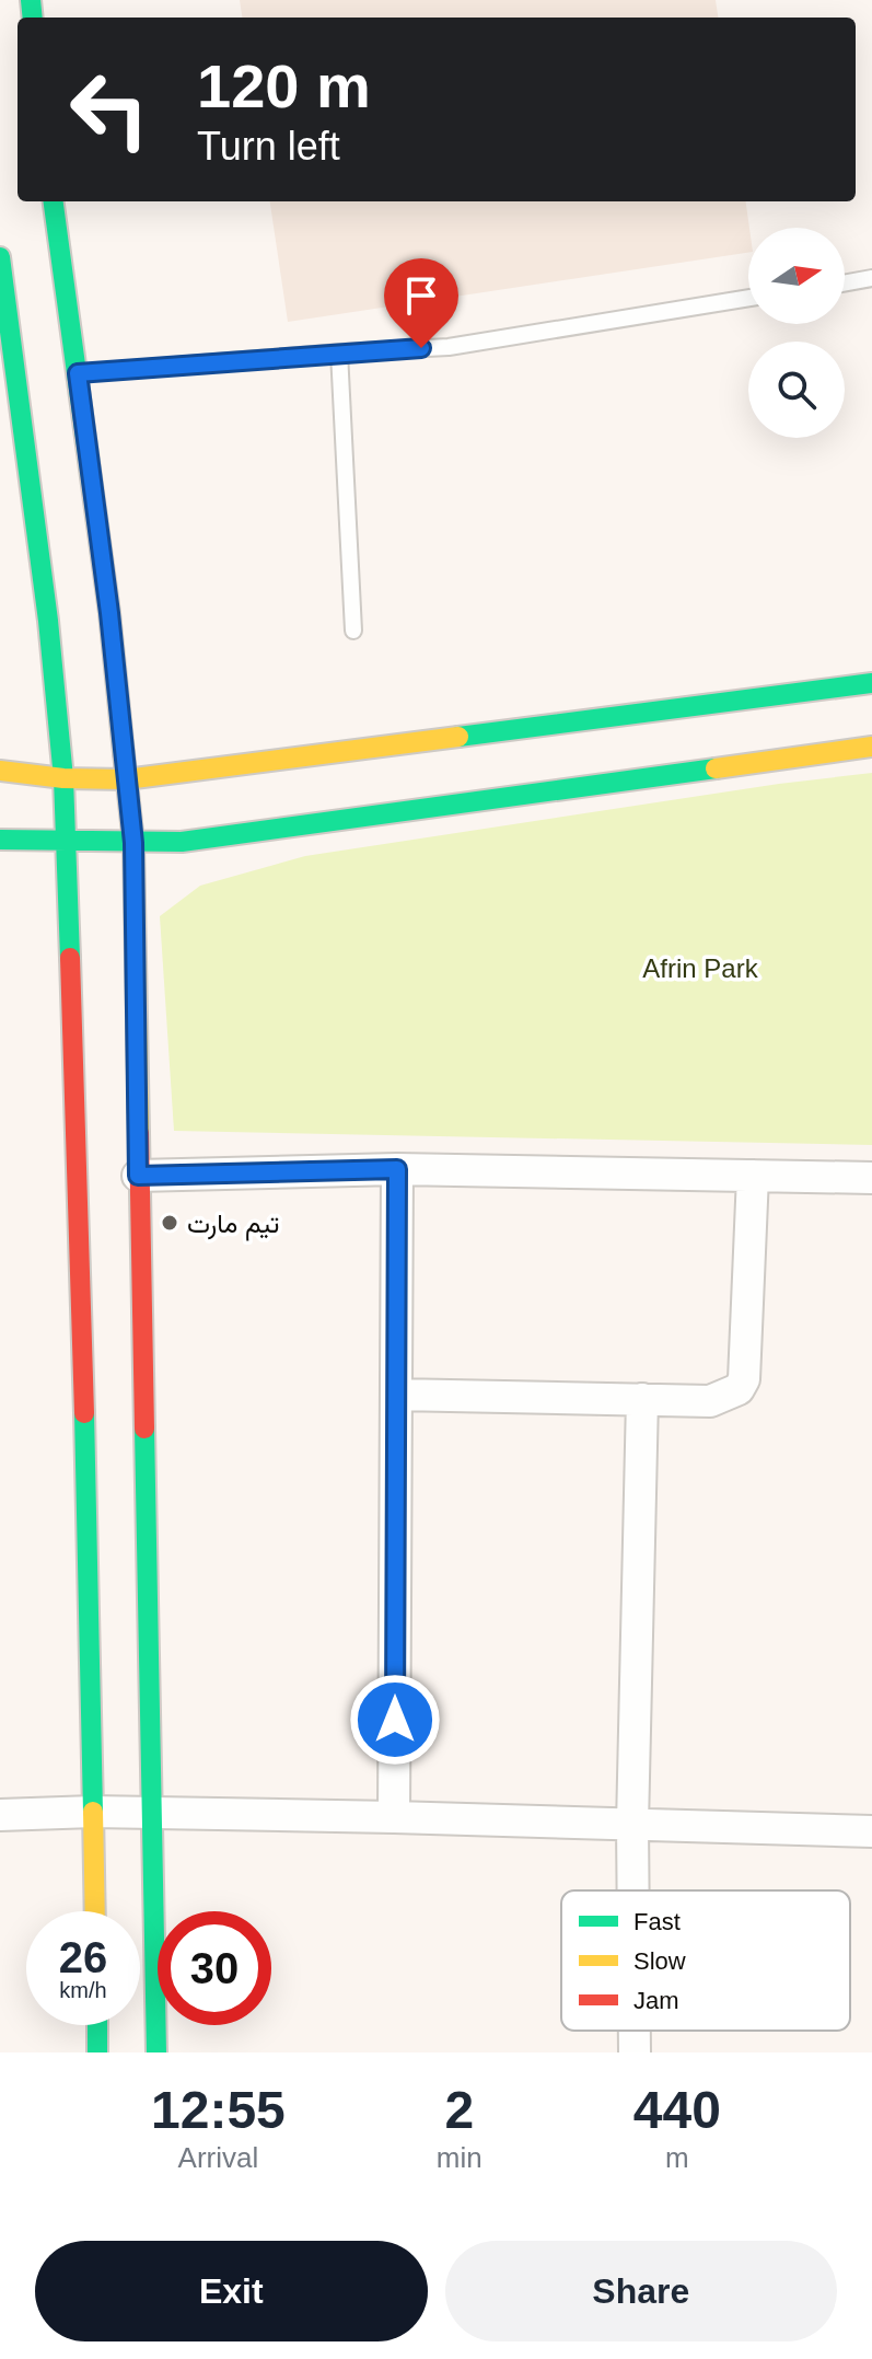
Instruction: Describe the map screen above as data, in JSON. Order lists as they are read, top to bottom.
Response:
{
  "parks": ["Afrin Park"],
  "places": ["تيم مارت"],
  "legend": ["Fast", "Slow", "Jam"],
  "north": "right",
  "page": {
    "turn": ["120 m", "Turn left"],
    "speed": "26 km/h",
    "limit": "30",
    "eta": [
      "12:55",
      "Arrival",
      "2",
      "min",
      "440",
      "m"
    ],
    "buttons": ["Exit", "Share"]
  }
}
